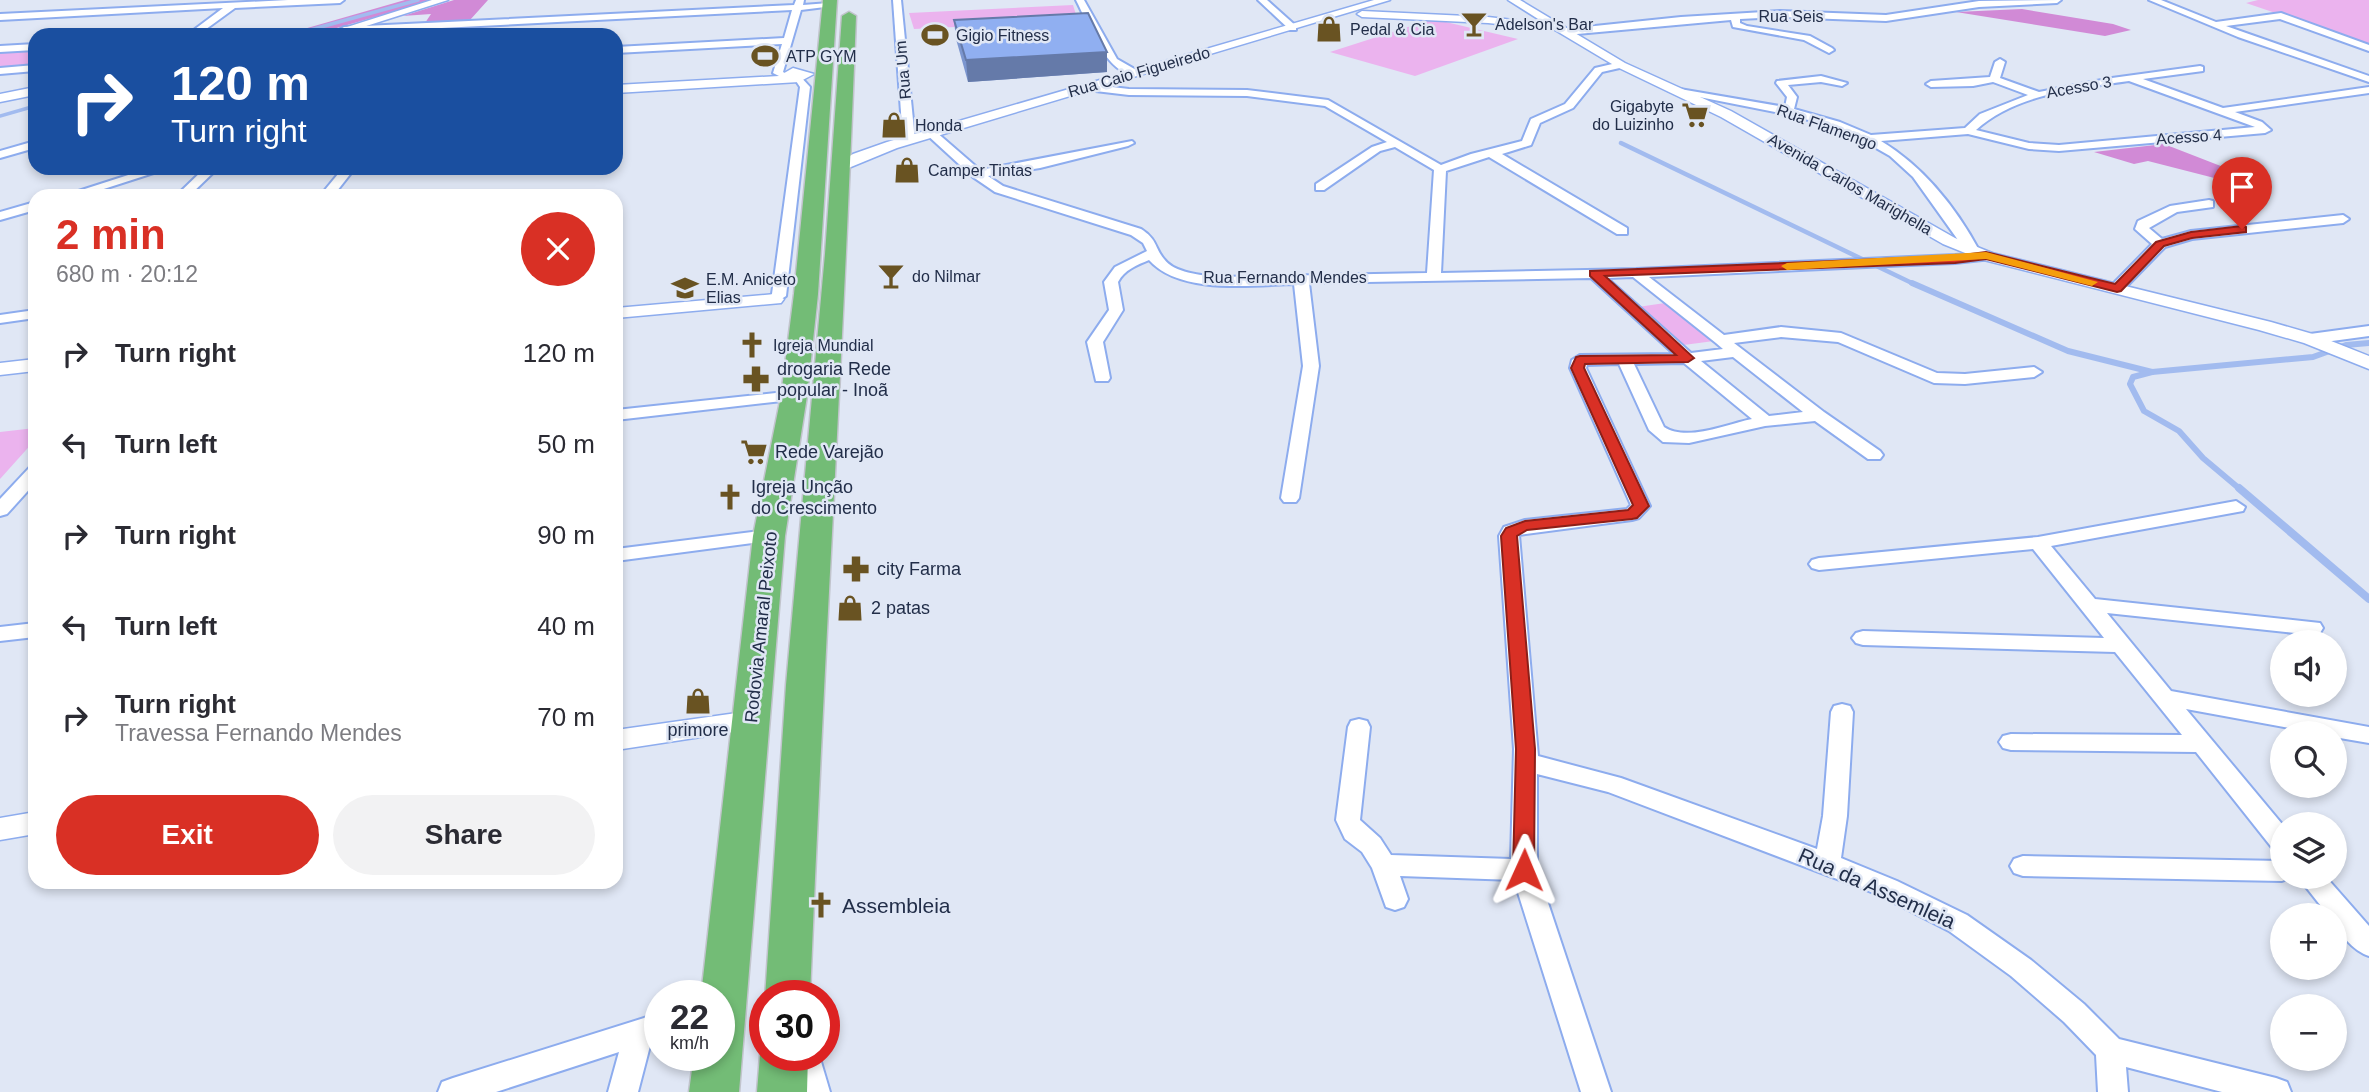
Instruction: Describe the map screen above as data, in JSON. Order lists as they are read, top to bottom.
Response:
{
  "streets": {
    "highway": ["Rodovia Amaral Peixoto"],
    "street": [
      "Rua Seis",
      "Rua Um",
      "Rua Caio Figueiredo",
      "Acesso 3",
      "Rua Flamengo",
      "Acesso 4",
      "Avenida Carlos Marighella",
      "Rua Fernando Mendes",
      "Rua da Assemleia"
    ]
  },
  "crossings": [
    ["Rua Seis", "Avenida Carlos Marighella"],
    ["Rua Um", "Rua Caio Figueiredo"],
    ["Rua Caio Figueiredo", "Rua Fernando Mendes"],
    ["Acesso 3", "Acesso 4"],
    ["Rua Flamengo", "Avenida Carlos Marighella"],
    ["Rua Flamengo", "Rua Fernando Mendes"],
    ["Avenida Carlos Marighella", "Rua Fernando Mendes"]
  ],
  "places": {
    "bar": ["Adelson's Bar", "do Nilmar"],
    "shop": [
      "Pedal & Cia",
      "Honda",
      "Camper Tintas",
      "2 patas",
      "primore"
    ],
    "sports": ["Gigio Fitness", "ATP GYM"],
    "supermarket": ["Gigabyte do Luizinho", "Rede Varejão"],
    "school or university": ["E.M. Aniceto Elias"],
    "church": ["Igreja Mundial", "Igreja Unção do Crescimento", "Assembleia"],
    "pharmacy": ["drogaria Rede popular - Inoã", "city Farma"]
  },
  "page": {
    "turn": ["120 m", "Turn right"],
    "heading": ["2 min", "680 m · 20:12"],
    "list": [
      {
        "name": "Turn right",
        "value": "120 m"
      },
      {
        "name": "Turn left",
        "value": "50 m"
      },
      {
        "name": "Turn right",
        "value": "90 m"
      },
      {
        "name": "Turn left",
        "value": "40 m"
      },
      {
        "name": "Turn right",
        "note": "Travessa Fernando Mendes",
        "value": "70 m"
      }
    ],
    "map_buttons": ["+", "−"],
    "buttons": ["Exit", "Share"],
    "speed": "22 km/h",
    "limit": "30"
  }
}
